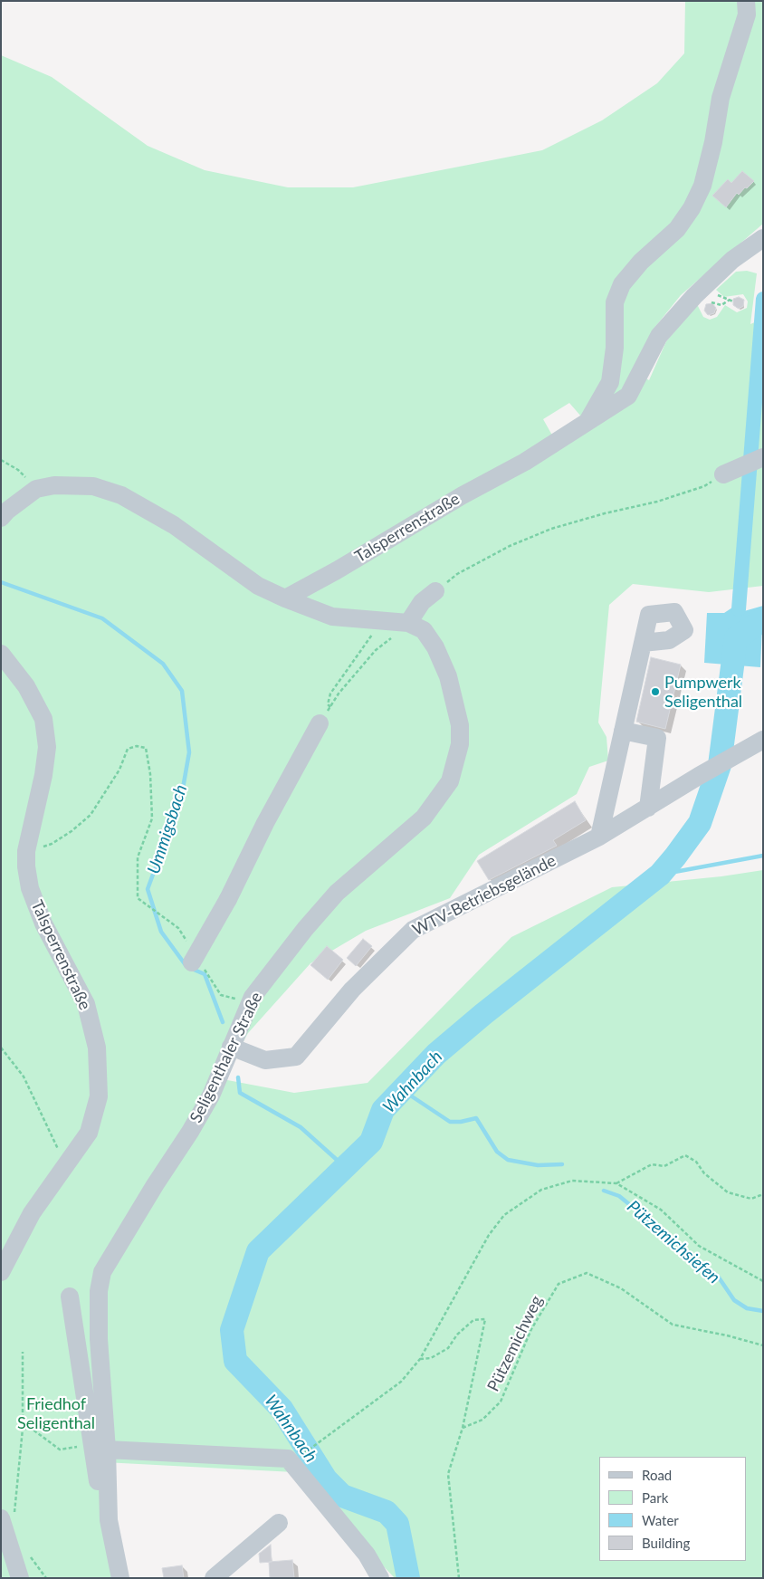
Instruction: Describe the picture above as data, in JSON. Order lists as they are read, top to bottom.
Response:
{
  "streets": {
    "street": ["Talsperrenstraße", "WTV-Betriebsgelände", "Seligenthaler Straße"],
    "path": ["Pützemichweg"]
  },
  "crossings": [
    ["Talsperrenstraße", "Seligenthaler Straße"],
    ["WTV-Betriebsgelände", "Seligenthaler Straße"]
  ],
  "water": ["Ummigsbach", "Wahnbach", "Pützemichsiefen"],
  "parks": ["Friedhof Seligenthal"],
  "places": ["Pumpwerk Seligenthal"],
  "legend": [
    "Road",
    "Park",
    "Water",
    "Building"
  ]
}
